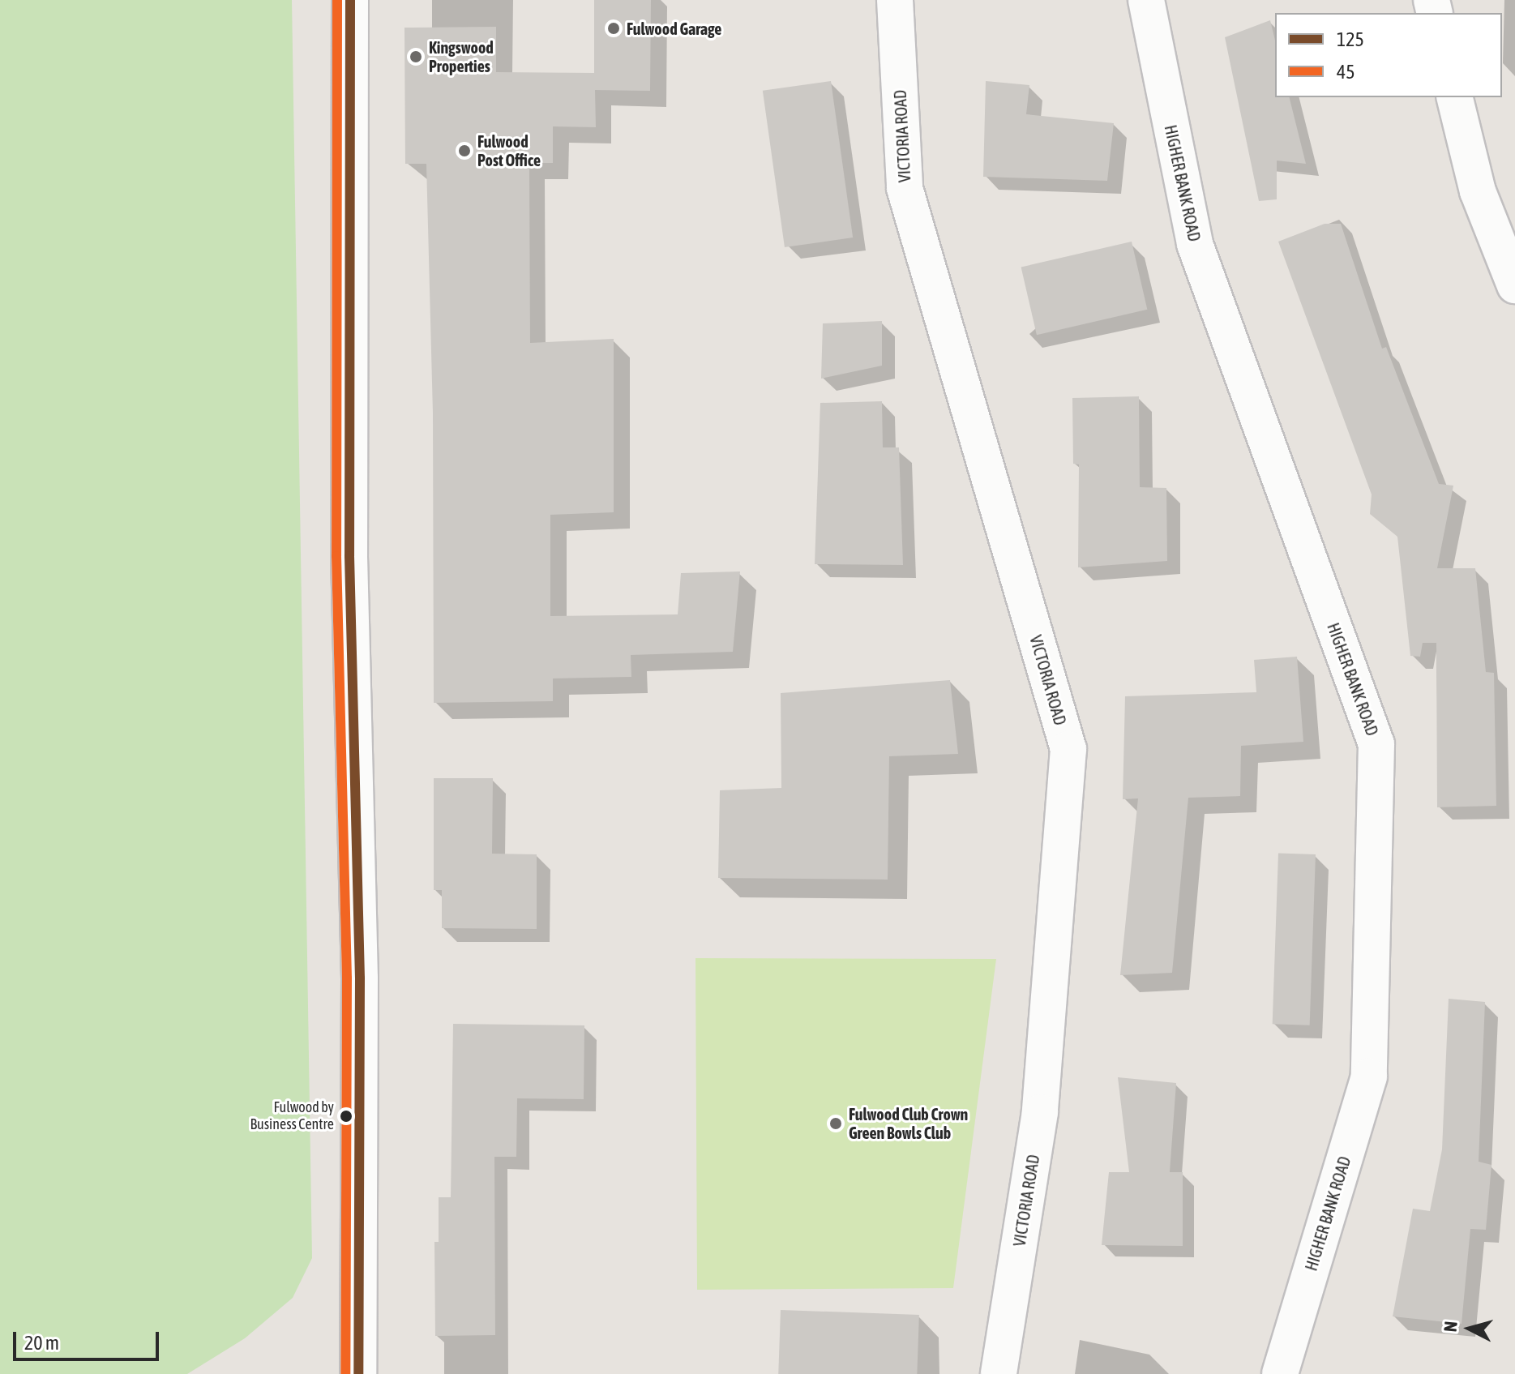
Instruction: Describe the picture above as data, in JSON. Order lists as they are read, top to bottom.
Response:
{
  "streets": {
    "street": ["VICTORIA ROAD", "HIGHER BANK ROAD"]
  },
  "places": [
    "Fulwood Garage",
    "Kingswood Properties",
    "Fulwood Post Office",
    "Fulwood by Business Centre",
    "Fulwood Club Crown Green Bowls Club"
  ],
  "lines": ["transit line 125", "transit line 45"],
  "legend": ["125", "45"],
  "scale_bar": "20 m",
  "north": "left"
}
